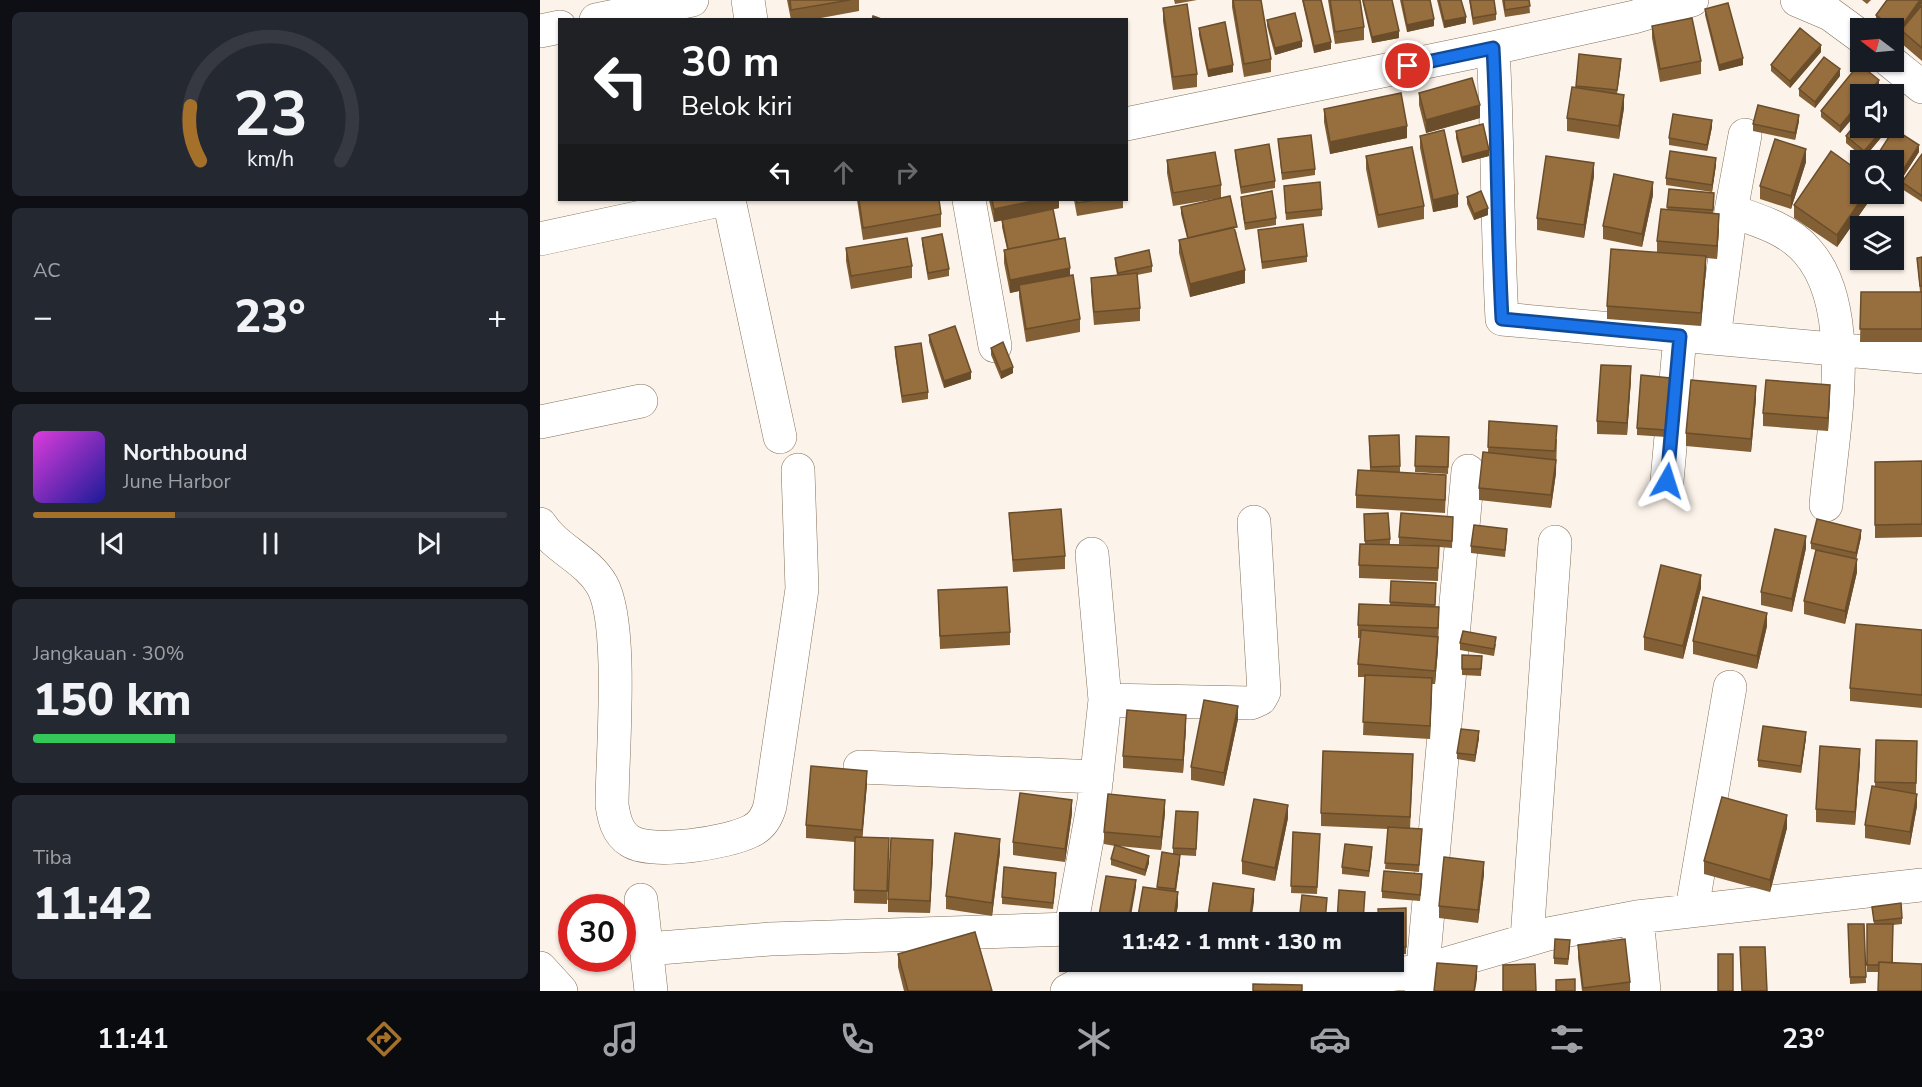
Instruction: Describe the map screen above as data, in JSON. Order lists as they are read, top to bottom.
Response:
{
  "north": "left",
  "page": {
    "turn": ["30 m", "Belok kiri"],
    "tile": [
      "AC",
      ["Jangkauan · 30%", "150 km"],
      ["Tiba", "11:42"]
    ],
    "heat": ["−", "23°", "+"],
    "song": ["Northbound", "June Harbor"],
    "limit": "30",
    "trip": "11:42 · 1 mnt · 130 m",
    "tabs": ["11:41", "23°"],
    "gauge": ["23", "km/h"]
  }
}
